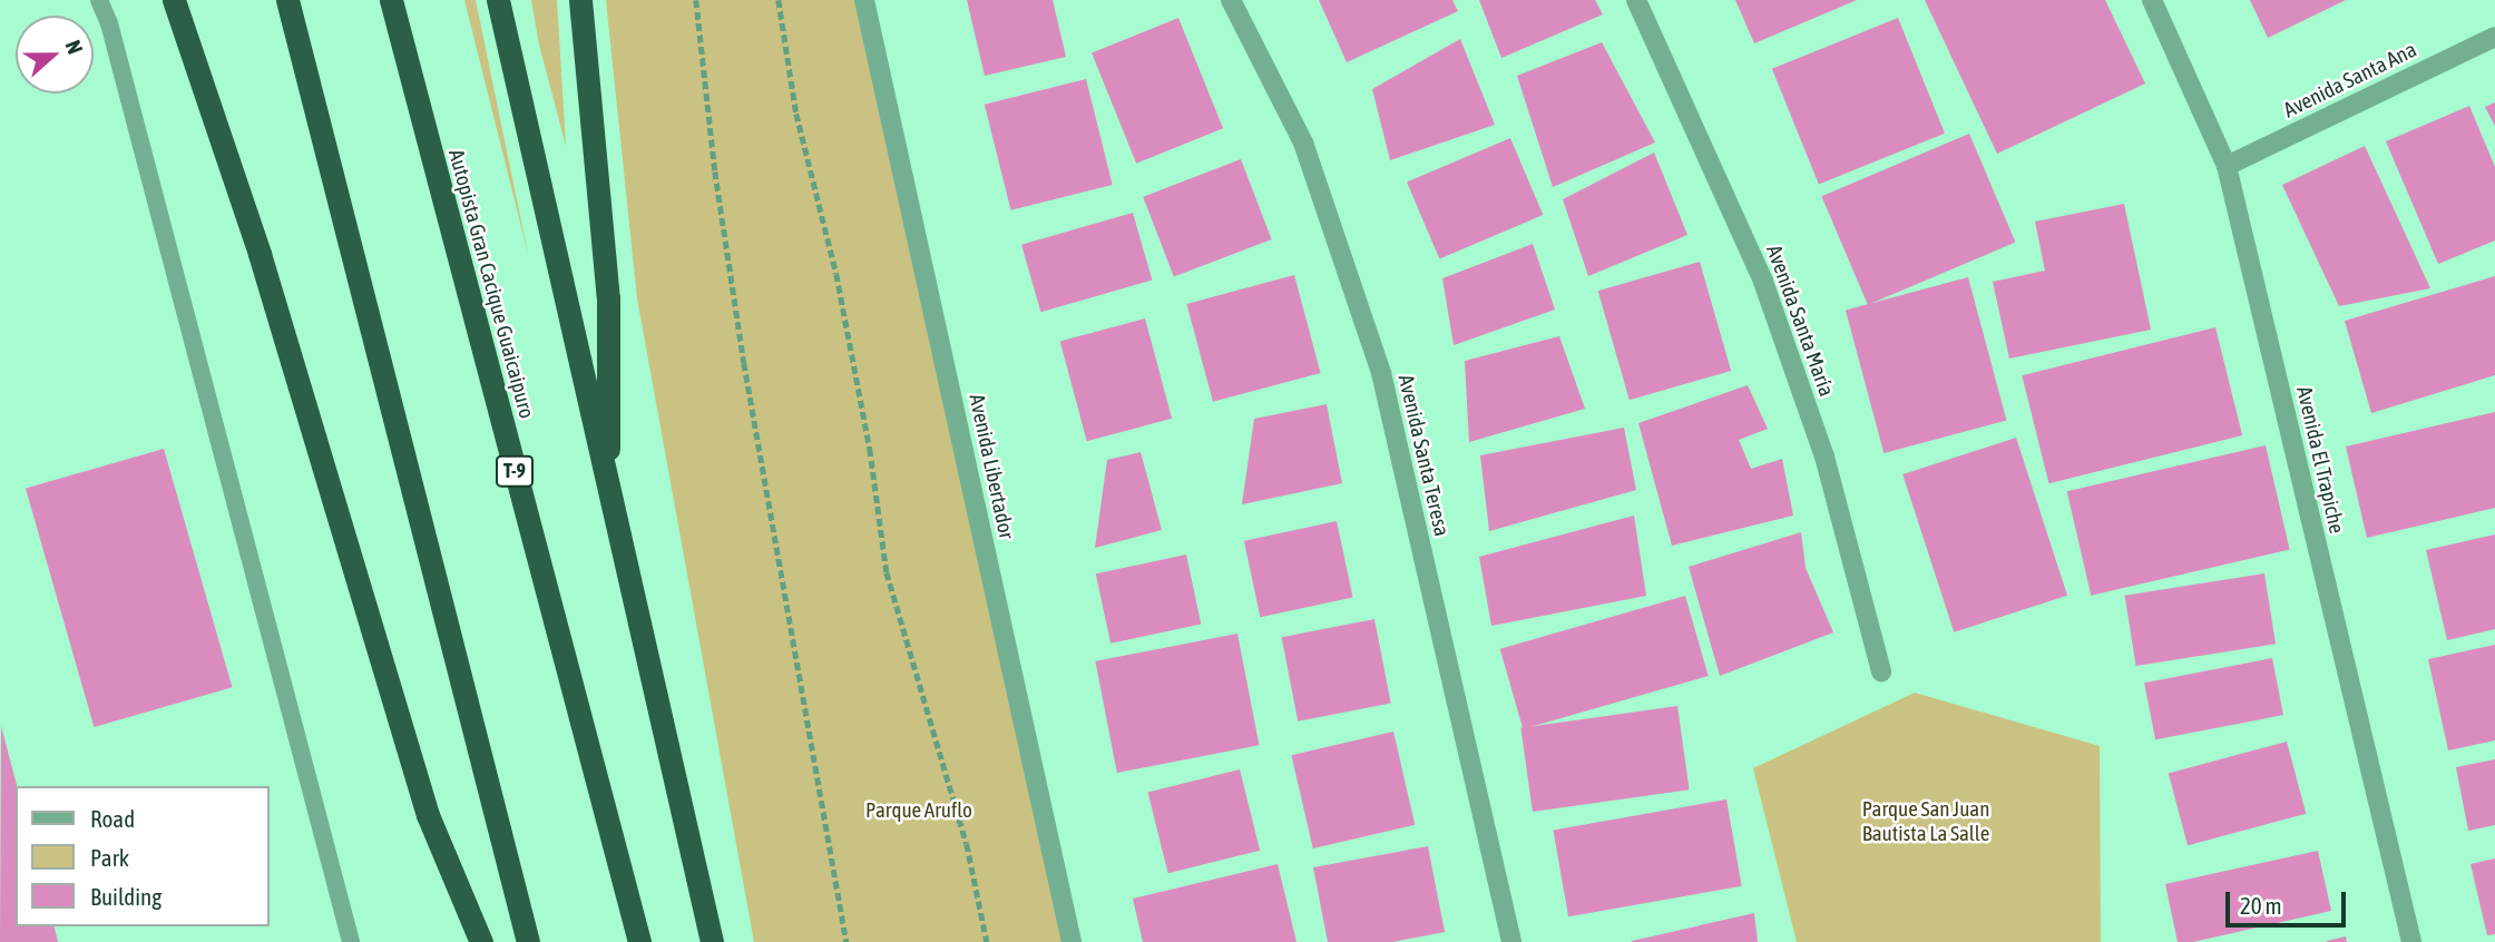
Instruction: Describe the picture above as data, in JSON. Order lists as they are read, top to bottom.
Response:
{
  "streets": {
    "highway": ["Autopista Gran Cacique Guaicaipuro", "T-9"],
    "street": [
      "Avenida Santa Ana",
      "Avenida Santa María",
      "Avenida Santa Teresa",
      "Avenida El Trapiche",
      "Avenida Libertador"
    ]
  },
  "crossings": [
    ["Avenida Santa Ana", "Avenida El Trapiche"]
  ],
  "parks": ["Parque San Juan Bautista La Salle", "Parque Aruflo"],
  "legend": ["Road", "Park", "Building"],
  "scale_bar": "20 m",
  "north": "right"
}
